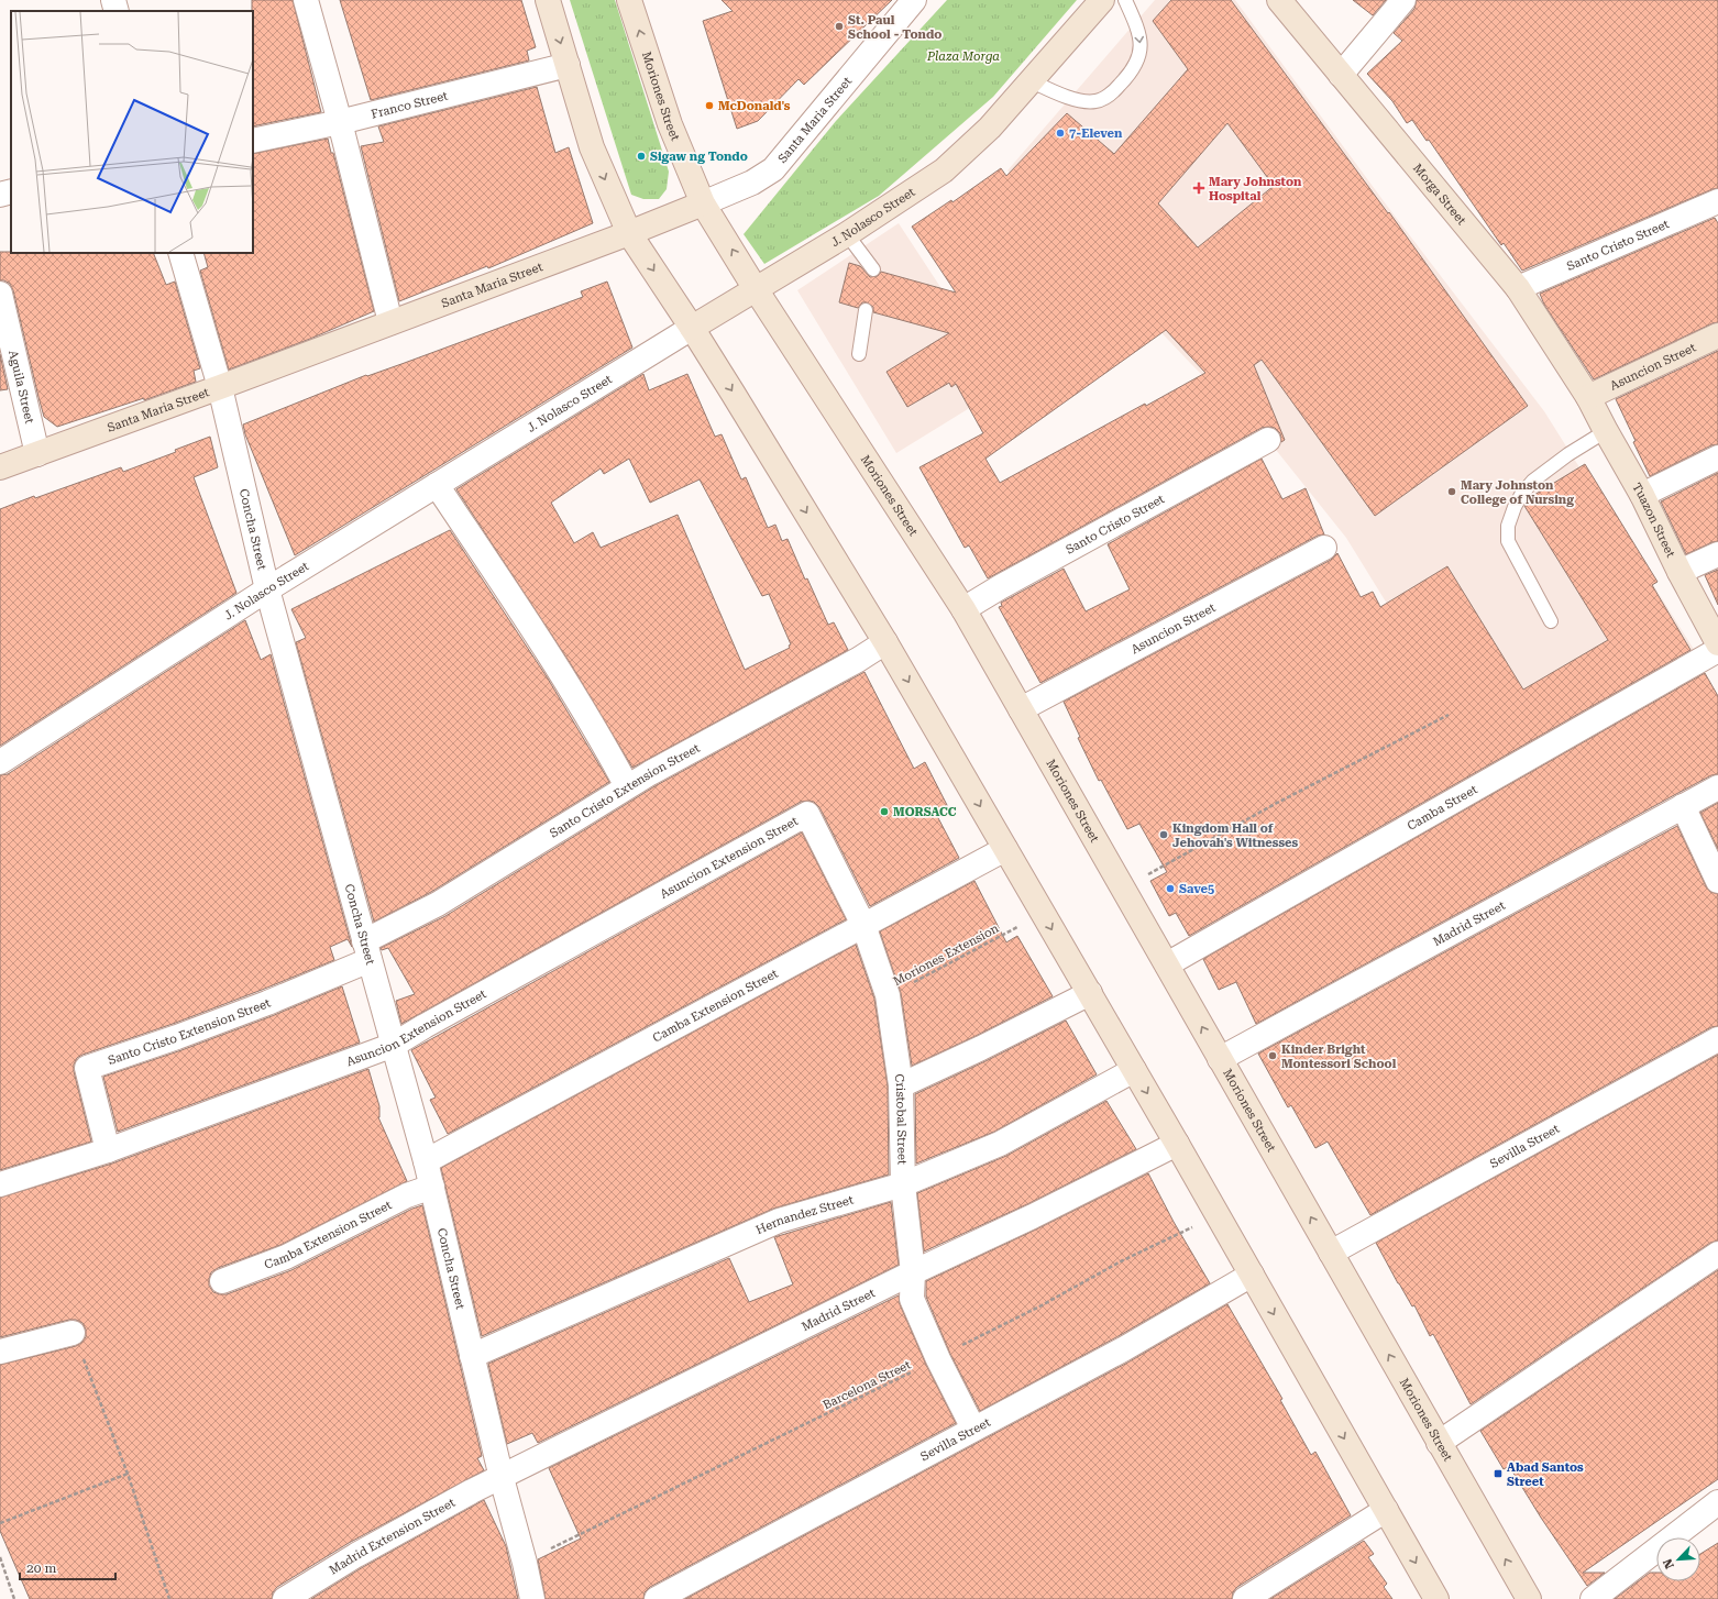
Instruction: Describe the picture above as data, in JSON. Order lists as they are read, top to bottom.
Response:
{
  "streets": {
    "main road": [
      "Moriones Street",
      "Santa Maria Street",
      "Morga Street",
      "J. Nolasco Street",
      "Asuncion Street",
      "Tuazon Street"
    ],
    "street": [
      "Franco Street",
      "Santo Cristo Street",
      "Aguila Street",
      "Concha Street",
      "Santo Cristo Extension Street",
      "Camba Street",
      "Asuncion Extension Street",
      "Madrid Street",
      "Camba Extension Street",
      "Cristobal Street",
      "Sevilla Street",
      "Hernandez Street",
      "Madrid Extension Street"
    ],
    "path": ["Moriones Extension", "Barcelona Street"]
  },
  "crossings": [
    ["Moriones Street", "Santa Maria Street"],
    ["Moriones Street", "J. Nolasco Street"],
    ["Moriones Street", "Santo Cristo Street"],
    ["Moriones Street", "Asuncion Street"],
    ["Moriones Street", "Camba Street"],
    ["Moriones Street", "Madrid Street"],
    ["Moriones Street", "Sevilla Street"],
    ["Santa Maria Street", "Aguila Street"],
    ["Santa Maria Street", "Concha Street"],
    ["Morga Street", "Santo Cristo Street"],
    ["Morga Street", "Asuncion Street"],
    ["Morga Street", "Tuazon Street"],
    ["J. Nolasco Street", "Concha Street"],
    ["Asuncion Street", "Tuazon Street"],
    ["Concha Street", "Santo Cristo Extension Street"],
    ["Concha Street", "Asuncion Extension Street"],
    ["Concha Street", "Madrid Street"],
    ["Concha Street", "Camba Extension Street"],
    ["Concha Street", "Hernandez Street"],
    ["Concha Street", "Madrid Extension Street"],
    ["Santo Cristo Extension Street", "Asuncion Extension Street"],
    ["Asuncion Extension Street", "Cristobal Street"],
    ["Madrid Street", "Cristobal Street"],
    ["Madrid Street", "Madrid Extension Street"],
    ["Moriones Extension", "Cristobal Street"],
    ["Camba Extension Street", "Cristobal Street"],
    ["Cristobal Street", "Sevilla Street"],
    ["Cristobal Street", "Hernandez Street"],
    ["Cristobal Street", "Barcelona Street"]
  ],
  "parks": ["Plaza Morga"],
  "places": {
    "other": [
      "St. Paul School - Tondo",
      "McDonald's",
      "7-Eleven",
      "Sigaw ng Tondo",
      "Mary Johnston College of Nursing",
      "MORSACC",
      "Kingdom Hall of Jehovah's Witnesses",
      "Save5",
      "Kinder Bright Montessori School"
    ],
    "health": ["Mary Johnston Hospital"],
    "transit": ["Abad Santos Street"]
  },
  "scale_bar": "20 m",
  "north": "bottom left"
}
